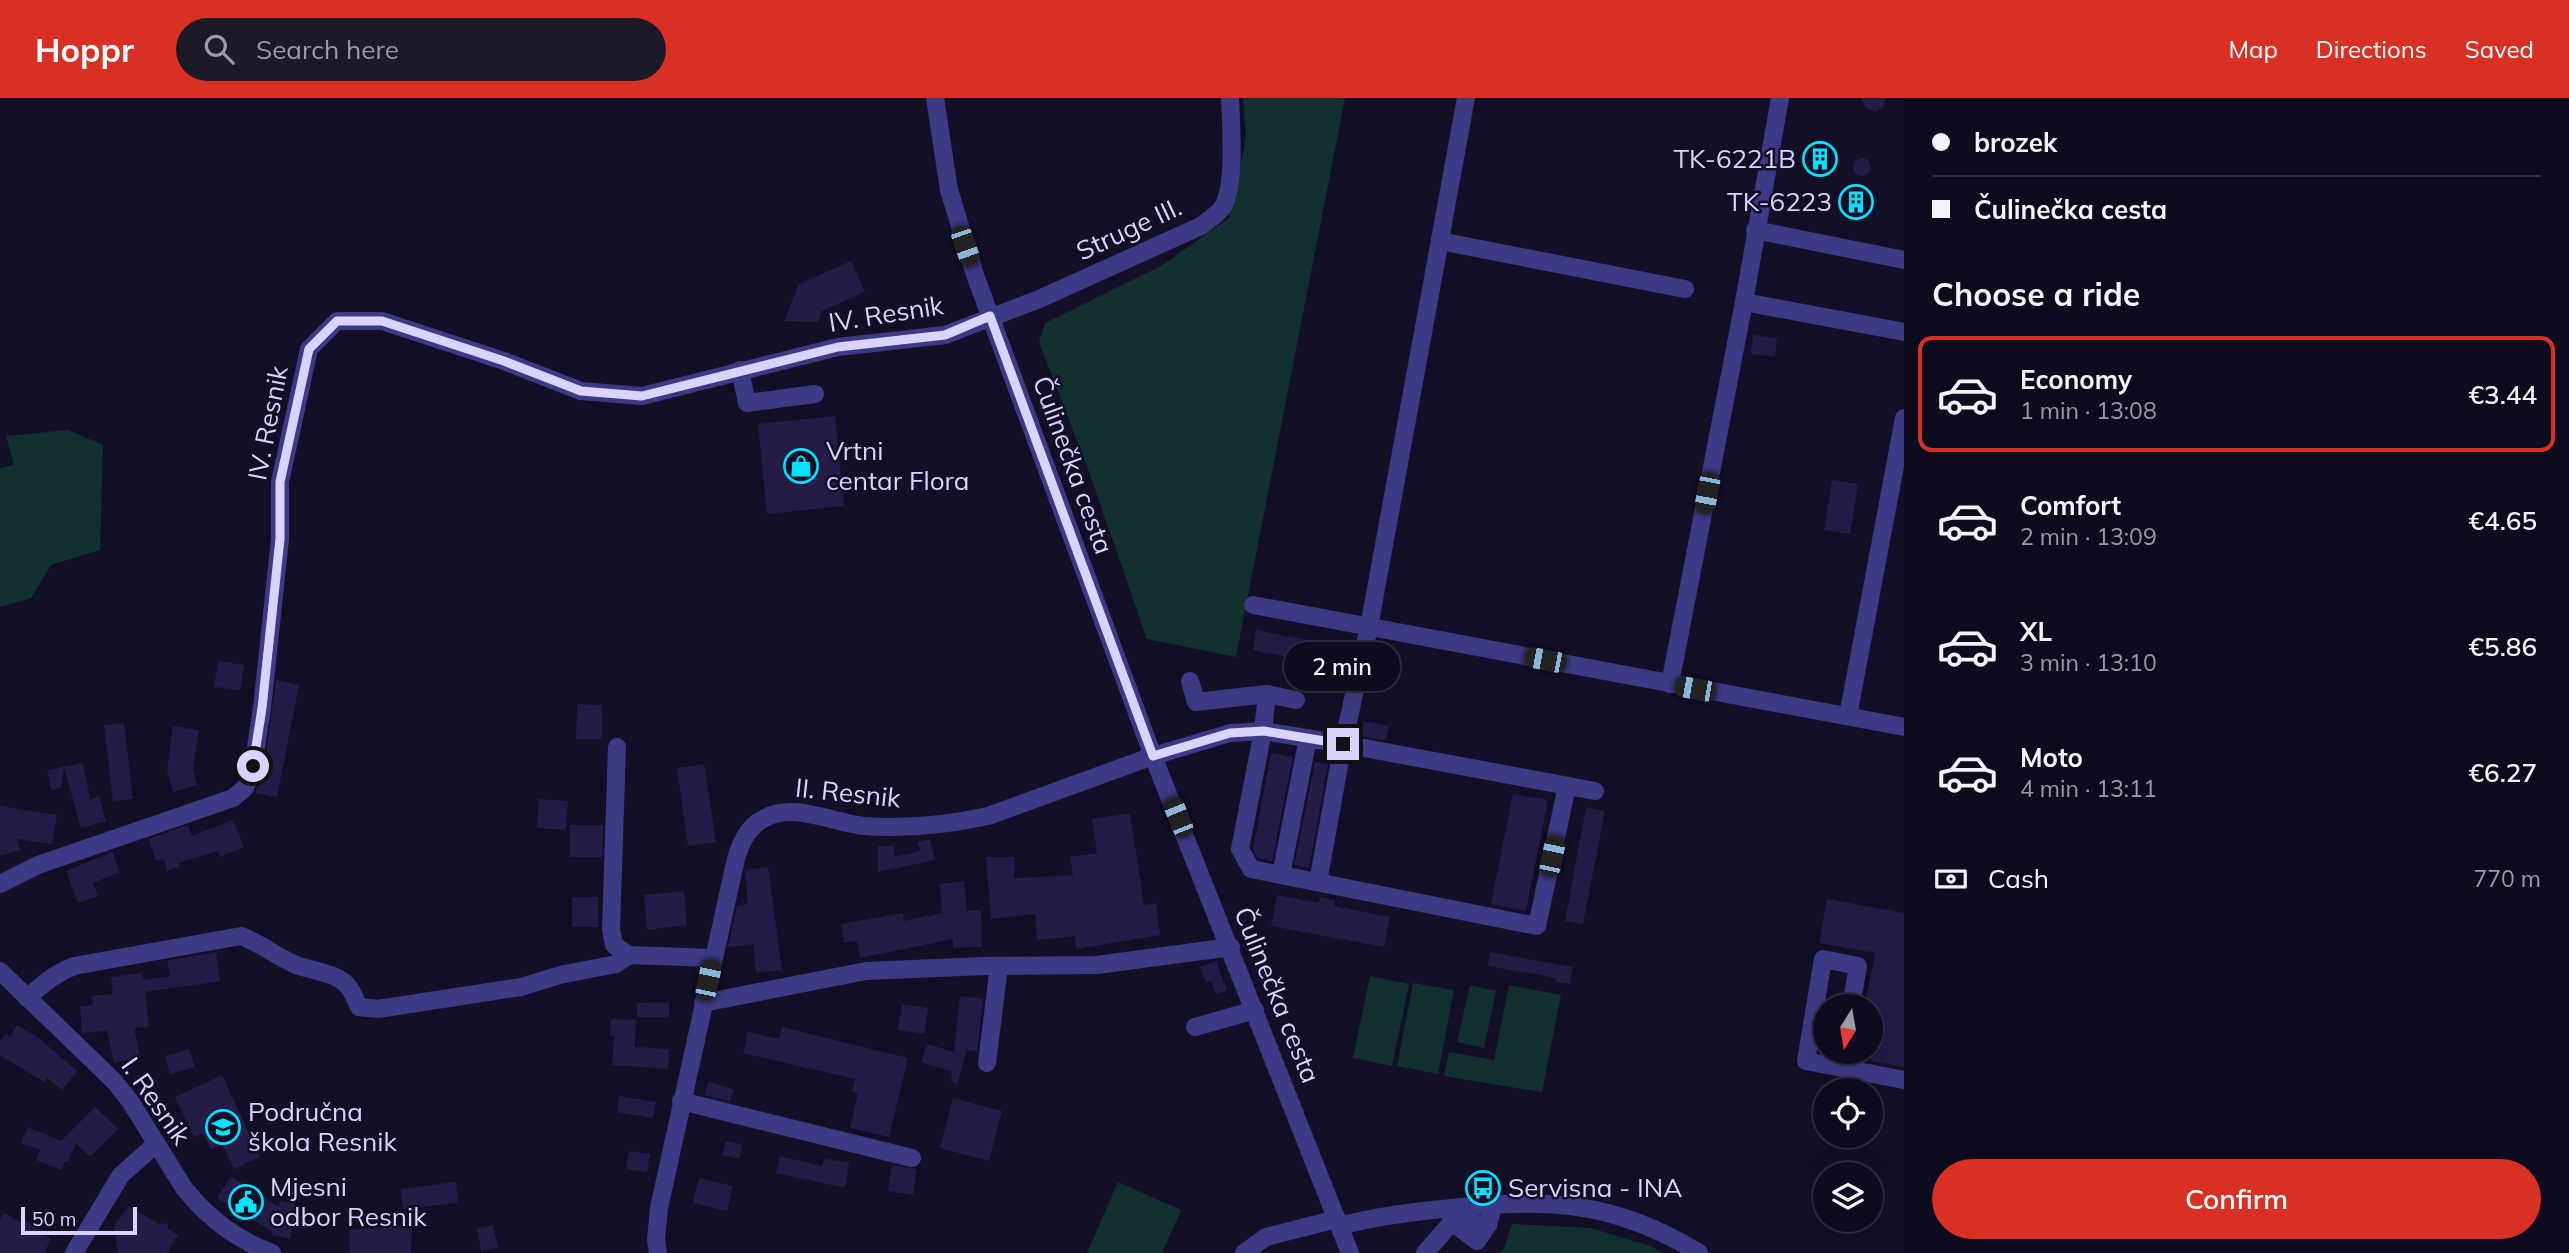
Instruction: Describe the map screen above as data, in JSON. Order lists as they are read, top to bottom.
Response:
{
  "streets": {
    "street": [
      "Struge III.",
      "IV. Resnik",
      "Čulinečka cesta",
      "II. Resnik",
      "I. Resnik"
    ]
  },
  "crossings": [
    ["Struge III.", "IV. Resnik"],
    ["Struge III.", "Čulinečka cesta"],
    ["IV. Resnik", "Čulinečka cesta"],
    ["Čulinečka cesta", "II. Resnik"]
  ],
  "places": {
    "building": ["TK-6221B", "TK-6223"],
    "shop": ["Vrtni centar Flora"],
    "school or university": ["Područna škola Resnik"],
    "bus stop": ["Servisna - INA"],
    "public building": ["Mjesni odbor Resnik"]
  },
  "scale_bar": "50 m",
  "north": "bottom",
  "page": {
    "header": "Hoppr",
    "search": "Search here",
    "nav": ["Map", "Directions", "Saved"],
    "banner": ["brozek", "Čulinečka cesta"],
    "heading": "Choose a ride",
    "list": [
      {
        "name": "Economy",
        "note": "1 min · 13:08",
        "value": "€3.44"
      },
      {
        "name": "Comfort",
        "note": "2 min · 13:09",
        "value": "€4.65"
      },
      {
        "name": "XL",
        "note": "3 min · 13:10",
        "value": "€5.86"
      },
      {
        "name": "Moto",
        "note": "4 min · 13:11",
        "value": "€6.27"
      }
    ],
    "bubble": "2 min",
    "pay": ["Cash", "770 m"],
    "buttons": "Confirm",
    "scale": "50 m"
  }
}
